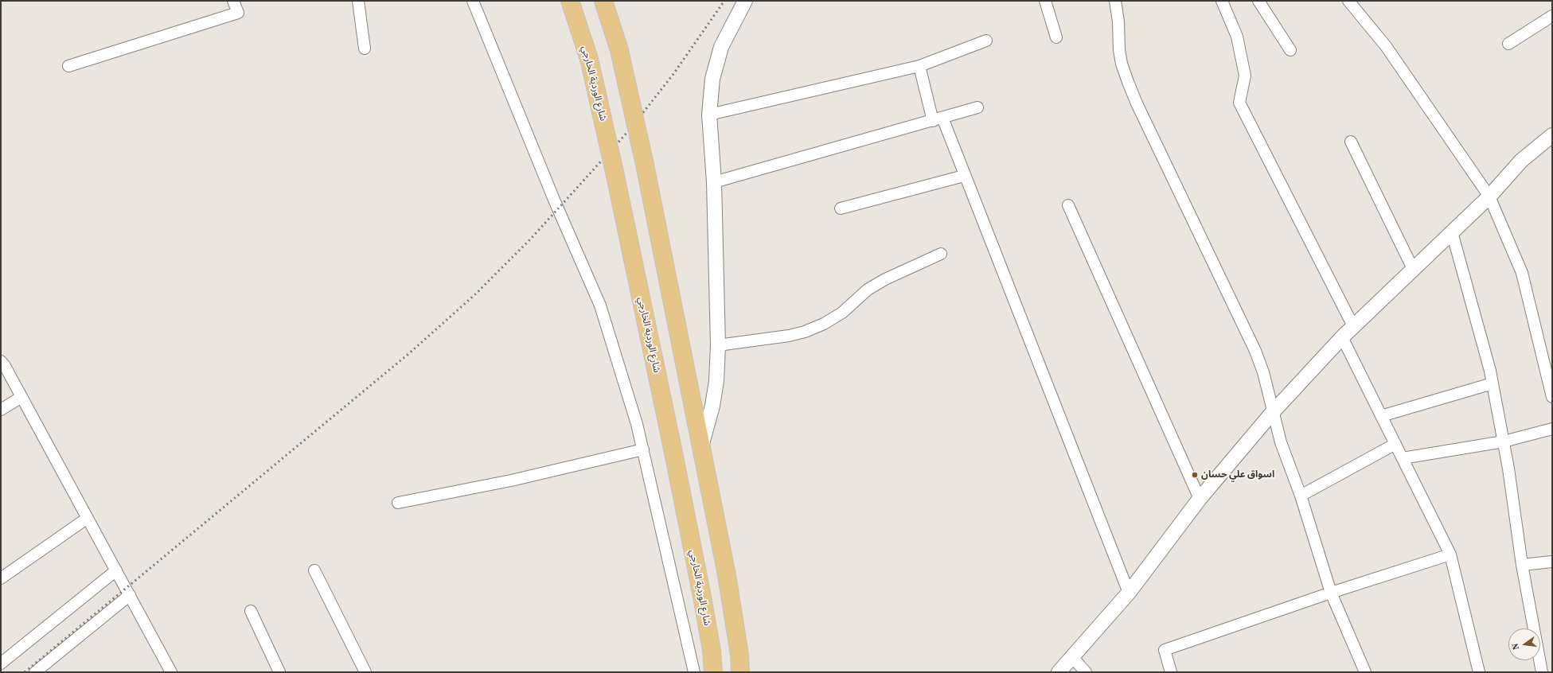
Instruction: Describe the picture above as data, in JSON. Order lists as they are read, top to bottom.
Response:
{
  "streets": {
    "main road": ["شارع الوردية الخارجي"]
  },
  "places": ["اسواق علي حسان"],
  "north": "left"
}
